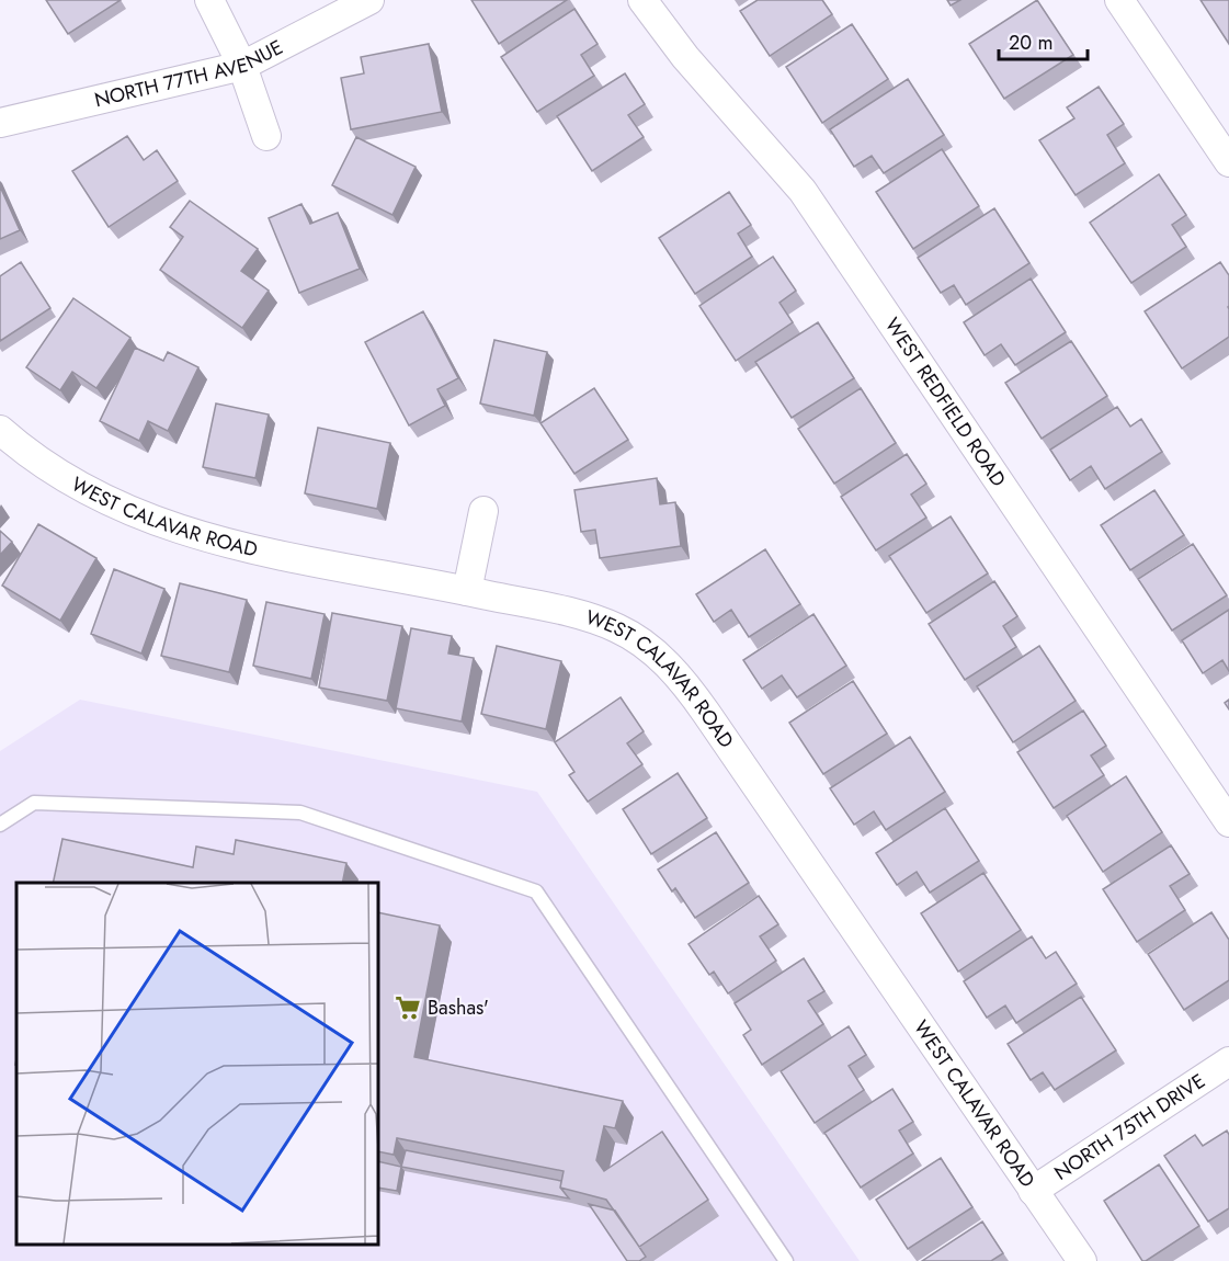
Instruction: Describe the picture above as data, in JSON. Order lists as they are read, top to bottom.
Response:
{
  "streets": {
    "street": [
      "NORTH 77TH AVENUE",
      "WEST REDFIELD ROAD",
      "WEST CALAVAR ROAD",
      "NORTH 75TH DRIVE"
    ]
  },
  "crossings": [
    ["WEST CALAVAR ROAD", "NORTH 75TH DRIVE"]
  ],
  "places": {
    "supermarket": ["Bashas'"]
  },
  "scale_bar": "20 m"
}
